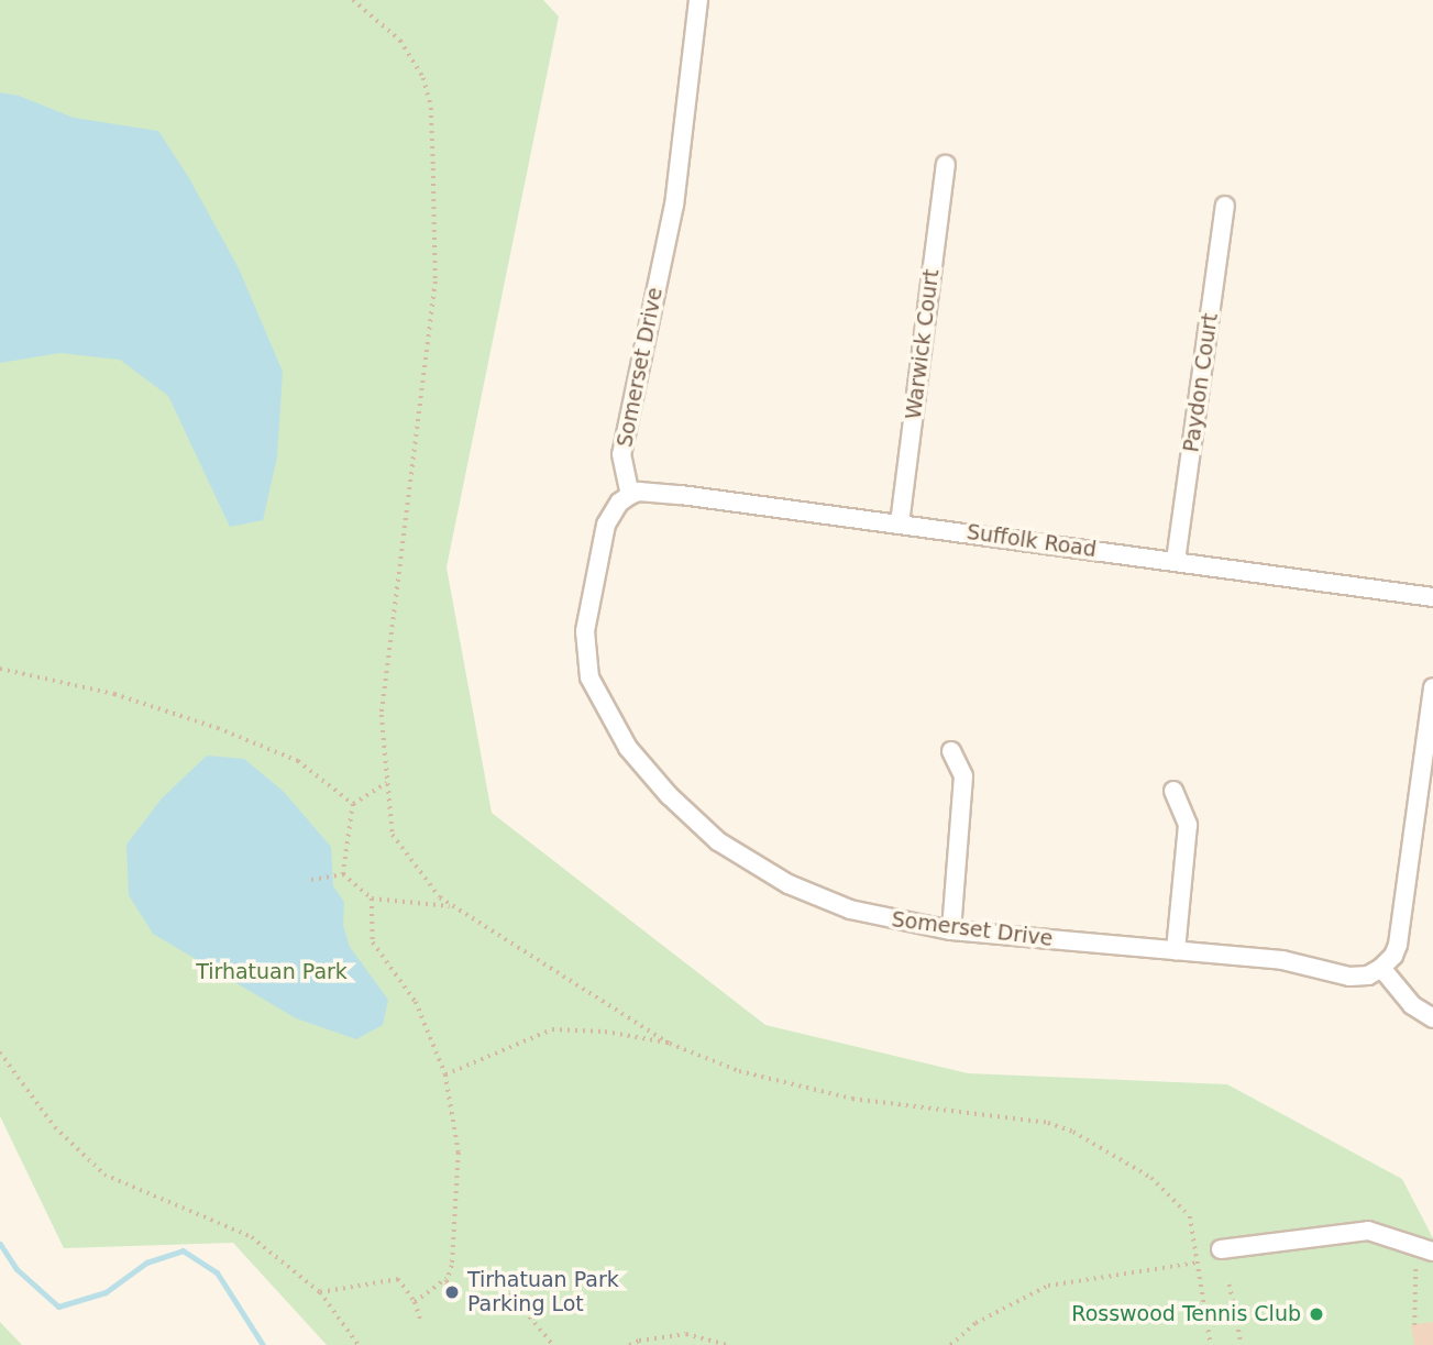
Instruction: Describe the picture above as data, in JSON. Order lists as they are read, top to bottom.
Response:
{
  "streets": {
    "street": [
      "Warwick Court",
      "Somerset Drive",
      "Paydon Court",
      "Suffolk Road"
    ]
  },
  "crossings": [
    ["Warwick Court", "Suffolk Road"],
    ["Somerset Drive", "Suffolk Road"],
    ["Paydon Court", "Suffolk Road"]
  ],
  "parks": ["Tirhatuan Park"],
  "places": ["Tirhatuan Park Parking Lot", "Rosswood Tennis Club"]
}
